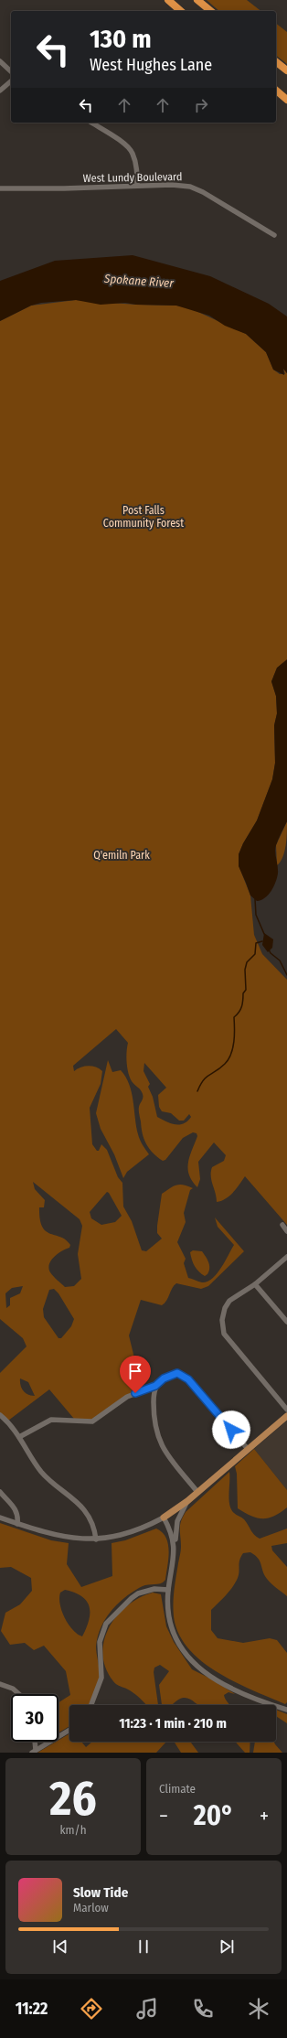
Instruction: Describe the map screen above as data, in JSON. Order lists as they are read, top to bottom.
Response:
{
  "streets": {
    "street": ["West Lundy Boulevard"]
  },
  "water": ["Spokane River"],
  "parks": ["Post Falls Community Forest", "Q'emiln Park"],
  "page": {
    "turn": ["130 m", "West Hughes Lane"],
    "limit": "30",
    "trip": "11:23 · 1 min · 210 m",
    "tile": [
      ["26", "km/h"],
      "Climate"
    ],
    "heat": ["−", "20°", "+"],
    "song": ["Slow Tide", "Marlow"],
    "tabs": "11:22"
  }
}
